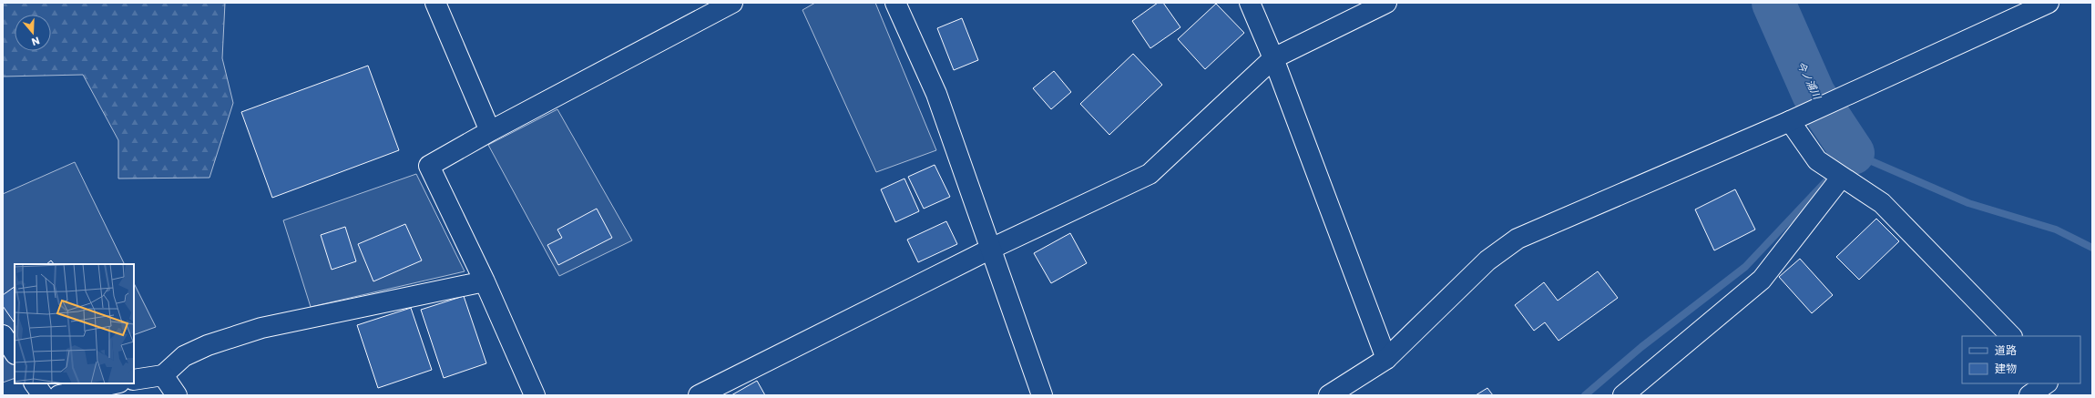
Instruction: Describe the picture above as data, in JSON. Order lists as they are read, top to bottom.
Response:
{
  "water": ["今ノ浦川"],
  "legend": ["道路", "建物"],
  "north": "bottom"
}
